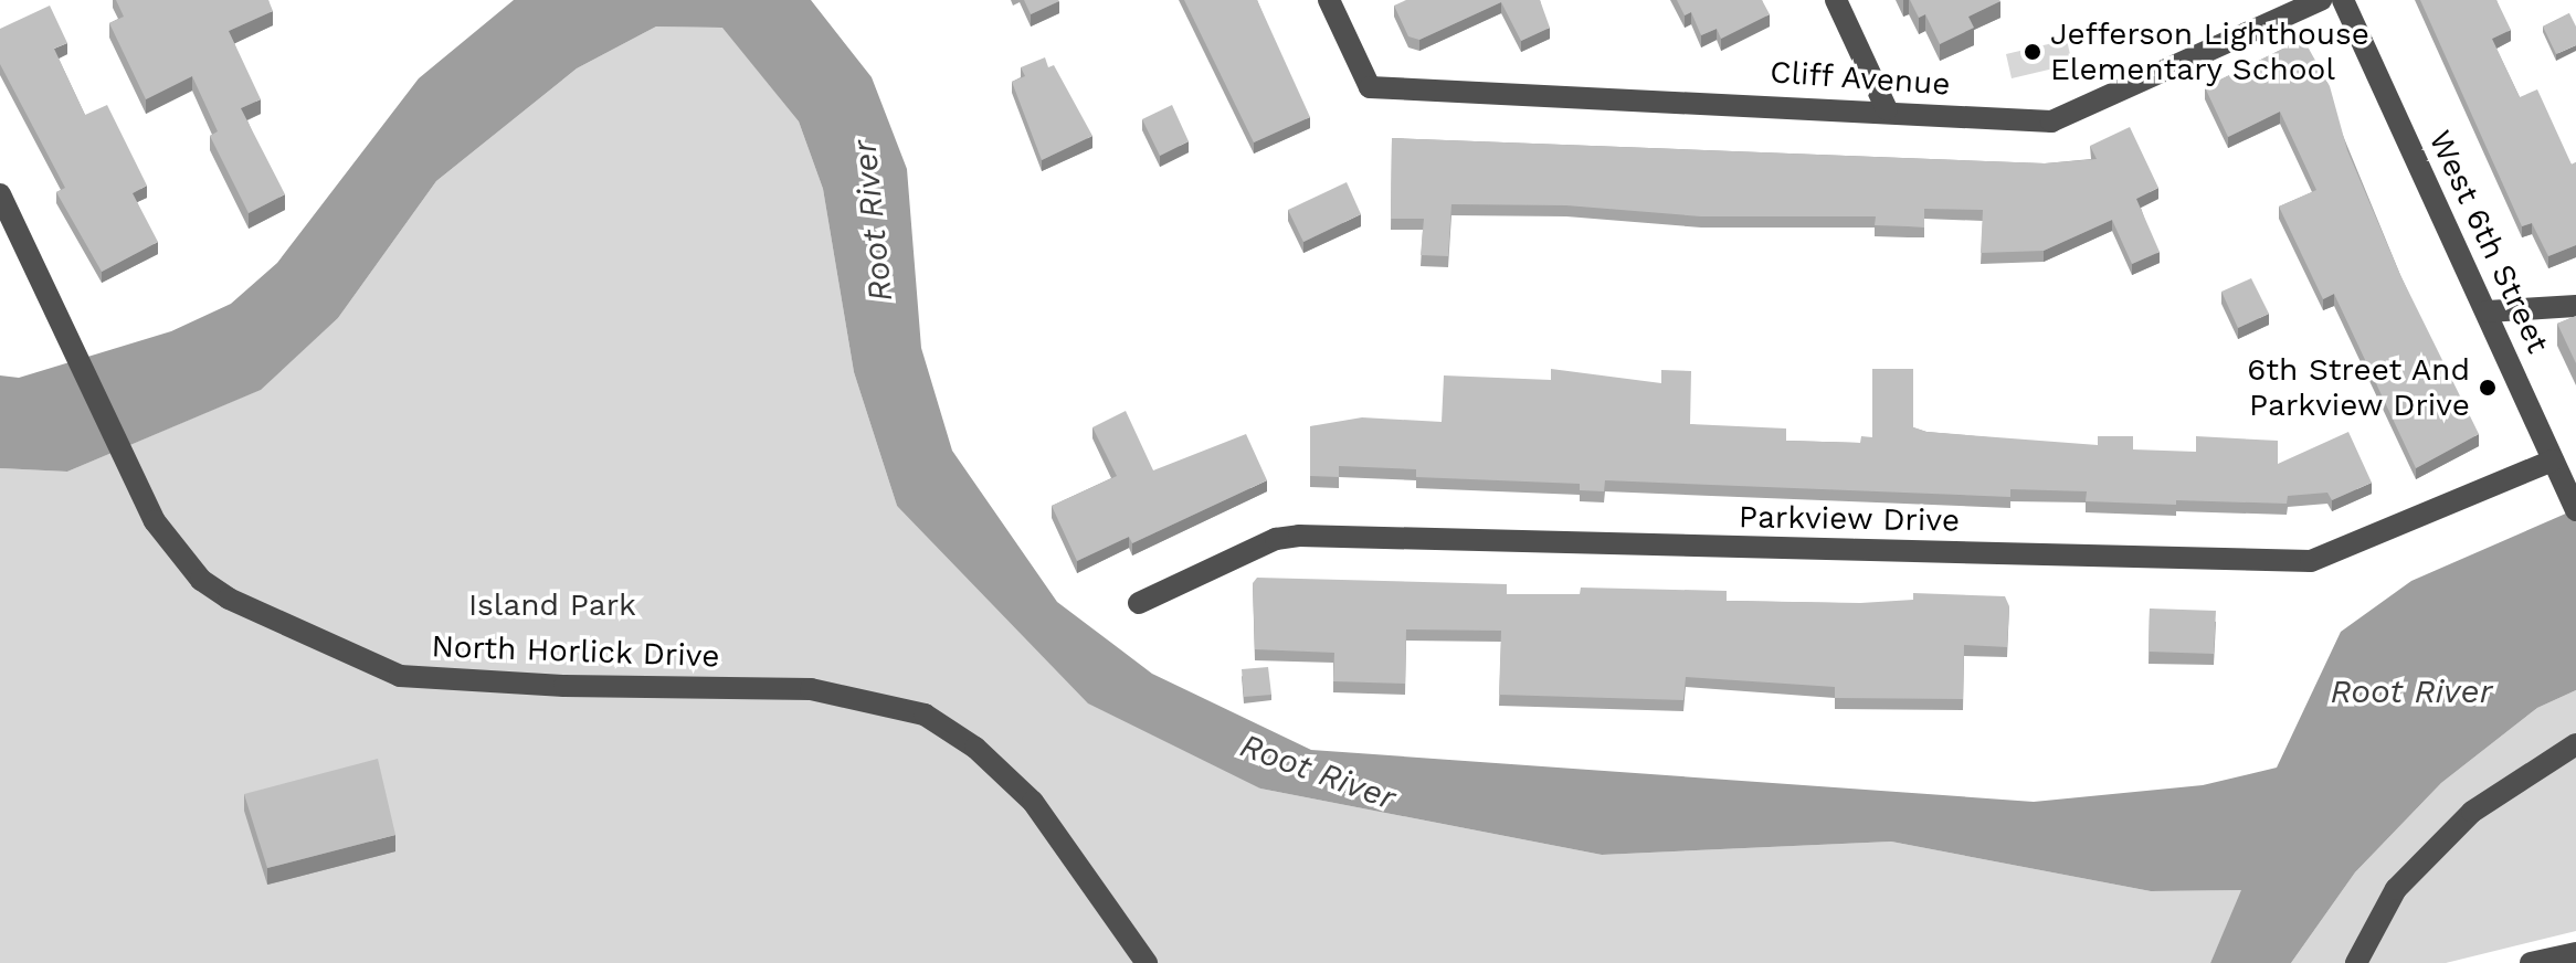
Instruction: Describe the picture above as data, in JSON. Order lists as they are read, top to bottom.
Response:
{
  "streets": {
    "street": [
      "Cliff Avenue",
      "West 6th Street",
      "Parkview Drive",
      "North Horlick Drive"
    ]
  },
  "crossings": [
    ["West 6th Street", "Parkview Drive"]
  ],
  "water": ["Root River"],
  "parks": ["Island Park"],
  "places": ["Jefferson Lighthouse Elementary School", "6th Street And Parkview Drive"]
}
